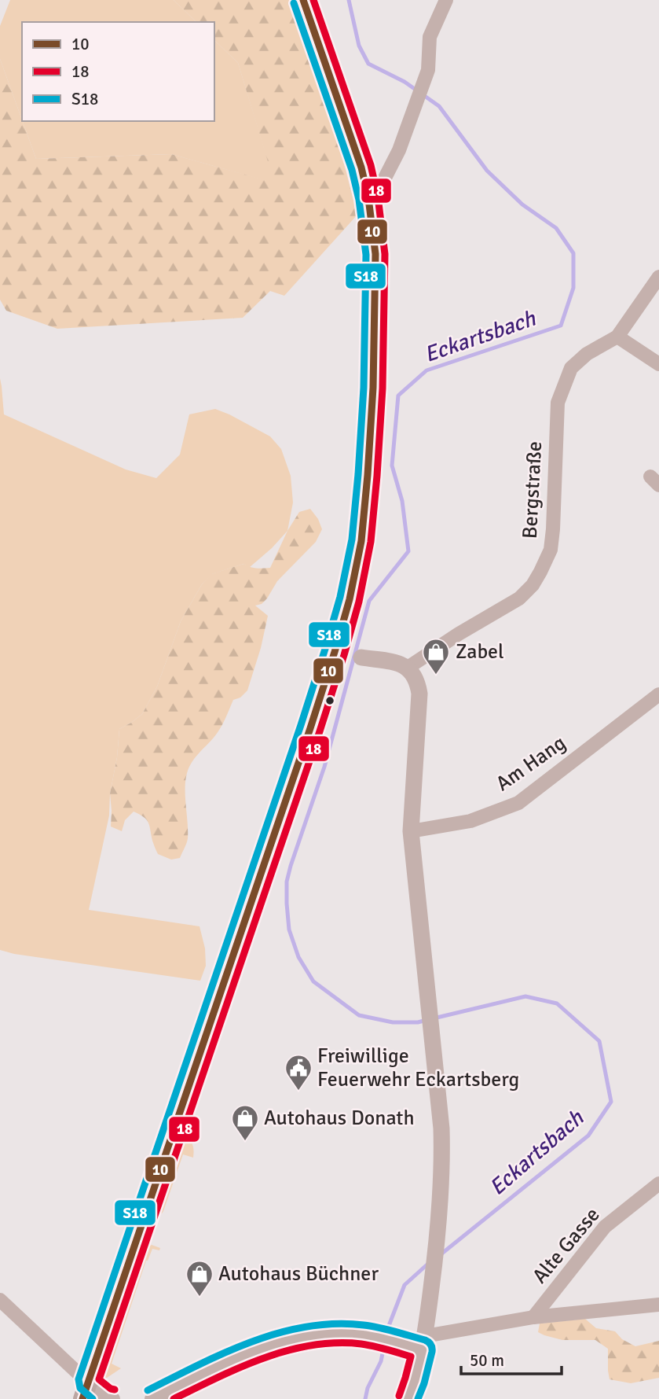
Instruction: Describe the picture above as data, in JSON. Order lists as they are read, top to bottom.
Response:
{
  "streets": {
    "street": ["Bergstraße", "Am Hang", "Alte Gasse"]
  },
  "water": ["Eckartsbach"],
  "places": {
    "shop": ["Zabel", "Autohaus Donath", "Autohaus Büchner"],
    "public building": ["Freiwillige Feuerwehr Eckartsberg"]
  },
  "lines": ["transit line 10", "transit line 18", "transit line S18"],
  "legend": ["10", "18", "S18"],
  "scale_bar": "50 m"
}
